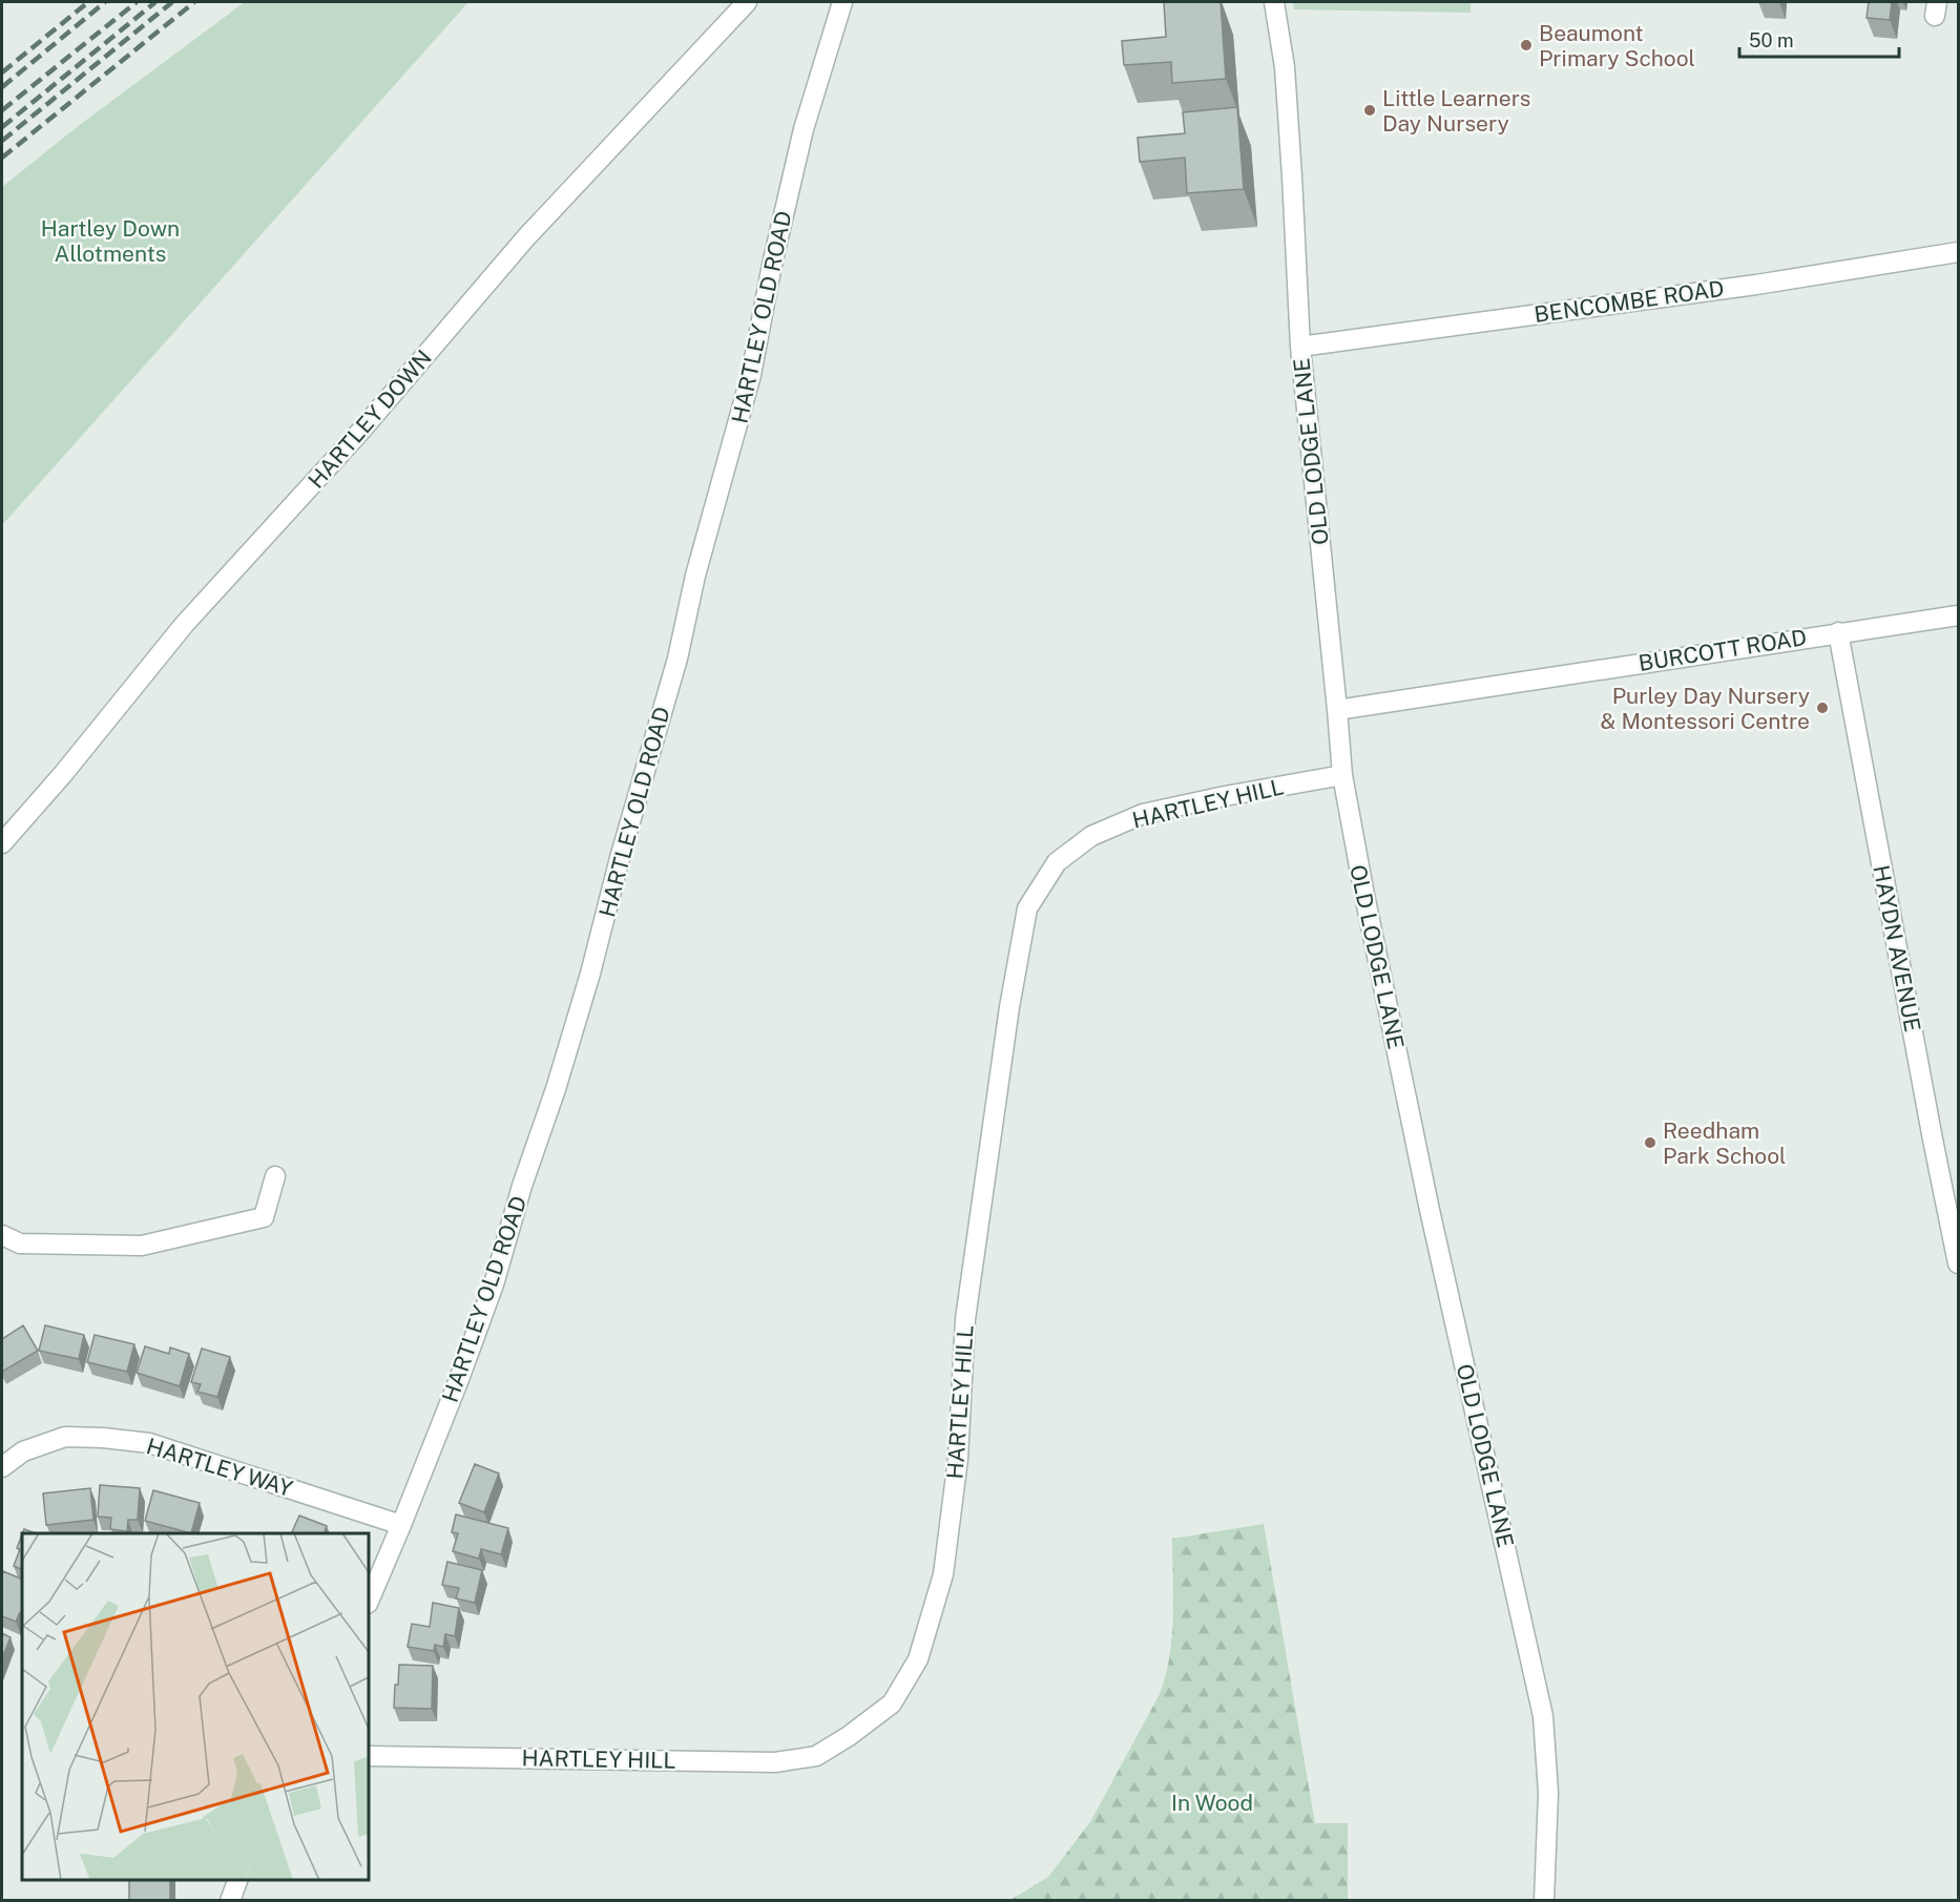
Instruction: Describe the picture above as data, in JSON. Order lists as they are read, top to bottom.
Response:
{
  "streets": {
    "street": [
      "BENCOMBE ROAD",
      "HARTLEY OLD ROAD",
      "HARTLEY DOWN",
      "OLD LODGE LANE",
      "BURCOTT ROAD",
      "HARTLEY HILL",
      "HAYDN AVENUE",
      "HARTLEY WAY"
    ]
  },
  "crossings": [
    ["BENCOMBE ROAD", "OLD LODGE LANE"],
    ["HARTLEY OLD ROAD", "HARTLEY WAY"],
    ["OLD LODGE LANE", "BURCOTT ROAD"],
    ["OLD LODGE LANE", "HARTLEY HILL"],
    ["BURCOTT ROAD", "HAYDN AVENUE"]
  ],
  "parks": ["Hartley Down Allotments", "In Wood"],
  "places": [
    "Beaumont Primary School",
    "Little Learners Day Nursery",
    "Purley Day Nursery & Montessori Centre",
    "Reedham Park School"
  ],
  "scale_bar": "50 m"
}
